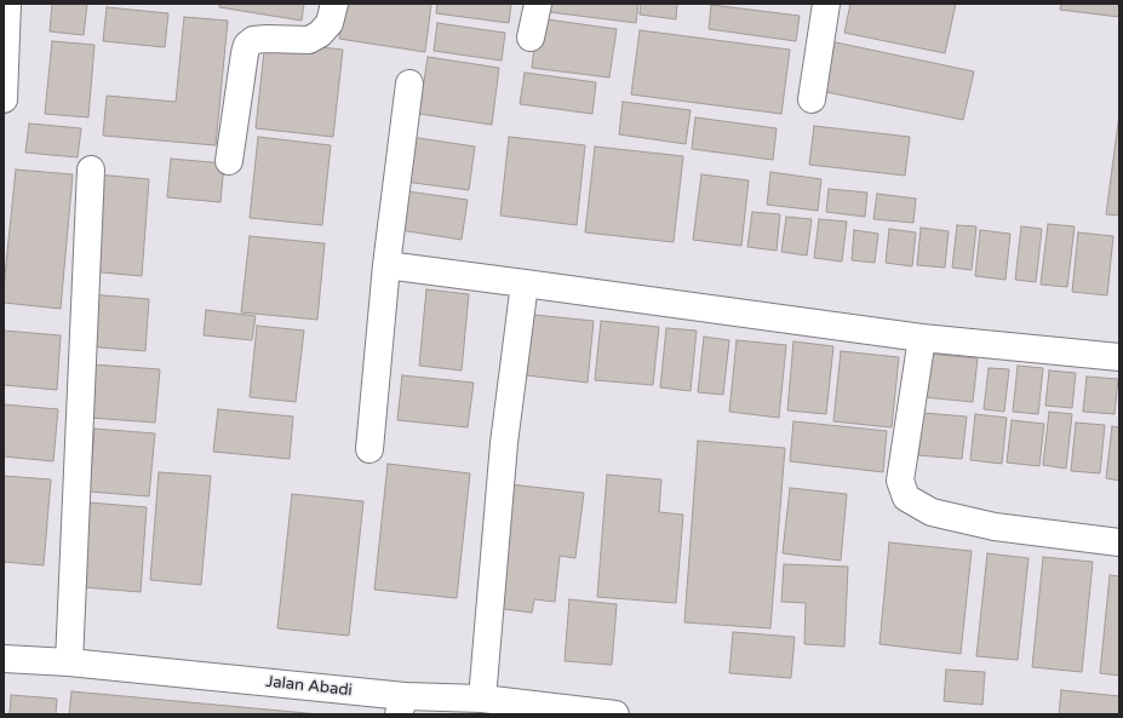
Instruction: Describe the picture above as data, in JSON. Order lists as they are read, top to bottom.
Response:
{
  "streets": {
    "street": ["Jalan Abadi"]
  }
}
